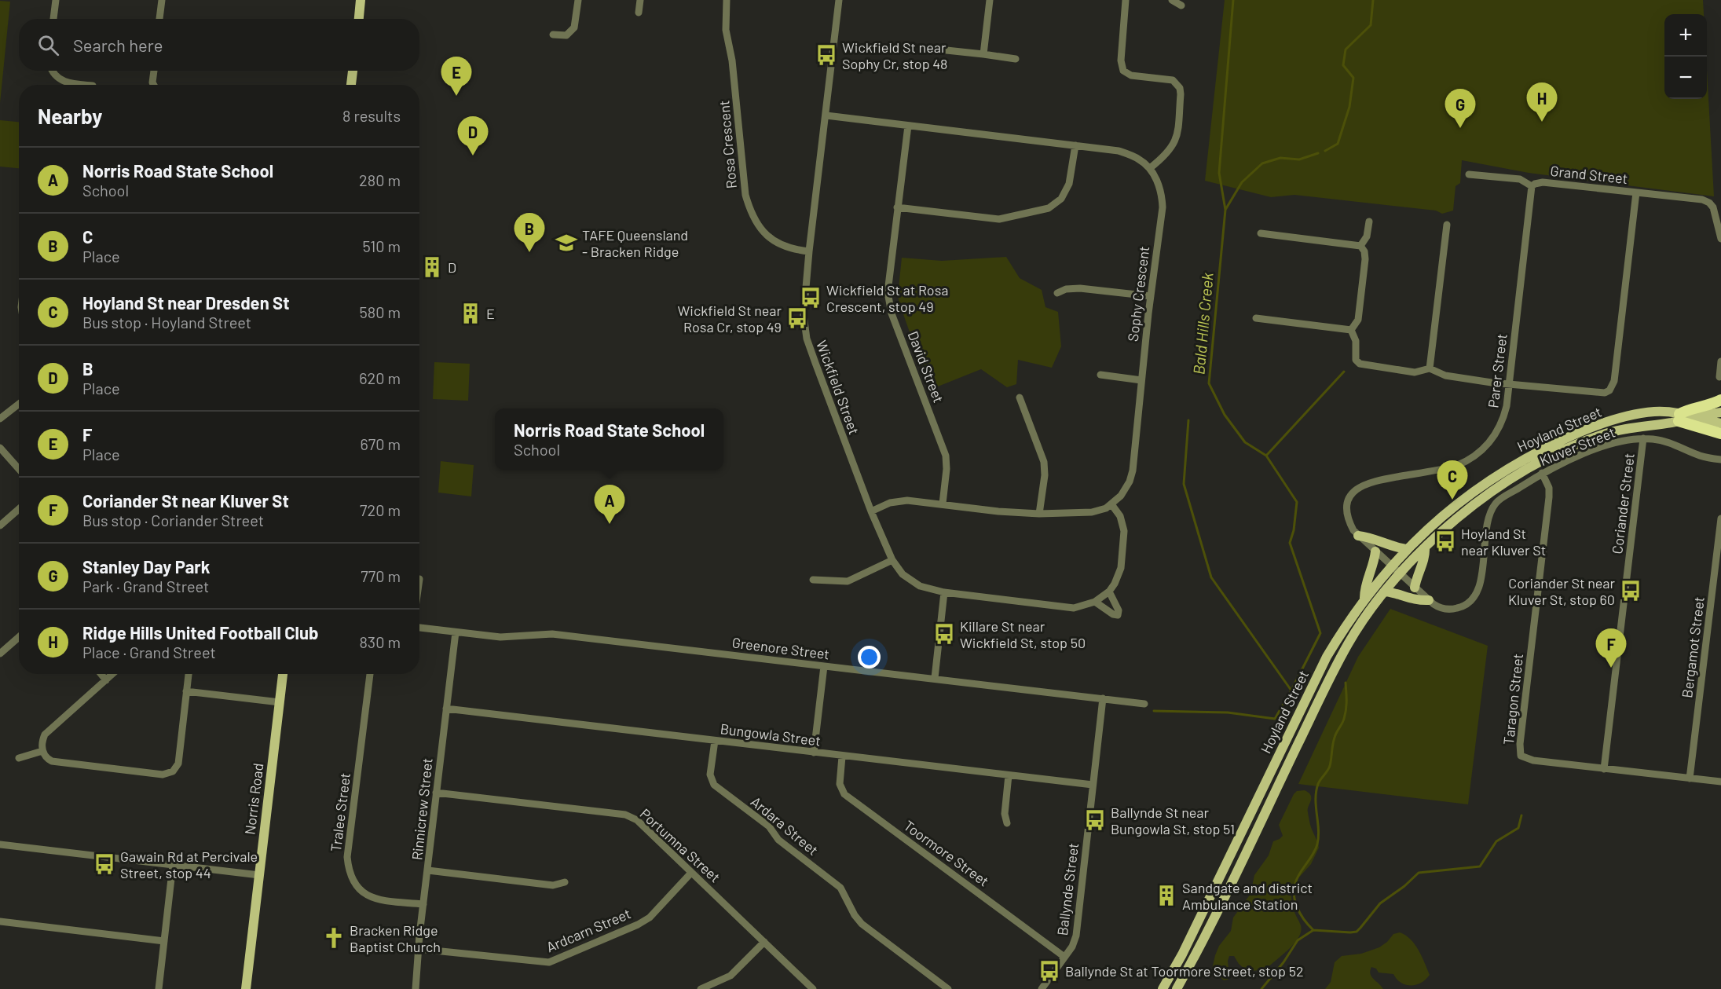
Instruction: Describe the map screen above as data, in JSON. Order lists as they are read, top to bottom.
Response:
{
  "streets": {
    "main road": ["Hoyland Street", "Norris Road"],
    "street": [
      "Rosa Crescent",
      "Grand Street",
      "Sophy Crescent",
      "David Street",
      "Parer Street",
      "Wickfield Street",
      "Kluver Street",
      "Coriander Street",
      "Bergamot Street",
      "Greenore Street",
      "Taragon Street",
      "Bungowla Street",
      "Rinnicrew Street",
      "Tralee Street",
      "Ardara Street",
      "Portumna Street",
      "Toormore Street",
      "Ballynde Street",
      "Ardcarn Street"
    ]
  },
  "crossings": [
    ["Rosa Crescent", "Wickfield Street"],
    ["Grand Street", "Parer Street"],
    ["Sophy Crescent", "David Street"],
    ["Sophy Crescent", "Wickfield Street"],
    ["Parer Street", "Hoyland Street"],
    ["Parer Street", "Kluver Street"],
    ["Hoyland Street", "Kluver Street"],
    ["Kluver Street", "Coriander Street"],
    ["Kluver Street", "Taragon Street"],
    ["Coriander Street", "Taragon Street"],
    ["Bergamot Street", "Taragon Street"],
    ["Greenore Street", "Rinnicrew Street"],
    ["Greenore Street", "Ballynde Street"],
    ["Bungowla Street", "Rinnicrew Street"],
    ["Bungowla Street", "Ardara Street"],
    ["Bungowla Street", "Toormore Street"],
    ["Bungowla Street", "Ballynde Street"],
    ["Rinnicrew Street", "Tralee Street"],
    ["Rinnicrew Street", "Portumna Street"],
    ["Rinnicrew Street", "Ardcarn Street"],
    ["Portumna Street", "Ardcarn Street"],
    ["Toormore Street", "Ballynde Street"]
  ],
  "water": ["Bald Hills Creek"],
  "places": {
    "bus stop": [
      "Wickfield St near Sophy Cr, stop 48",
      "Wickfield St at Rosa Crescent, stop 49",
      "Wickfield St near Rosa Cr, stop 49",
      "Hoyland St near Kluver St",
      "Coriander St near Kluver St, stop 60",
      "Killare St near Wickfield St, stop 50",
      "Ballynde St near Bungowla St, stop 51",
      "Gawain Rd at Percivale Street, stop 44",
      "Ballynde St at Toormore Street, stop 52"
    ],
    "school or university": ["TAFE Queensland - Bracken Ridge"],
    "building": ["D", "E", "Sandgate and district Ambulance Station"],
    "church": ["Bracken Ridge Baptist Church"]
  },
  "page": {
    "map_buttons": ["+", "−"],
    "search": "Search here",
    "pins": [
      "E",
      "H",
      "G",
      "D",
      "B",
      "C",
      "A",
      "F"
    ],
    "heading": ["Nearby", "8 results"],
    "list": [
      {
        "mark": "A",
        "name": "Norris Road State School",
        "note": "School",
        "value": "280 m"
      },
      {
        "mark": "B",
        "name": "C",
        "note": "Place",
        "value": "510 m"
      },
      {
        "mark": "C",
        "name": "Hoyland St near Dresden St",
        "note": "Bus stop · Hoyland Street",
        "value": "580 m"
      },
      {
        "mark": "D",
        "name": "B",
        "note": "Place",
        "value": "620 m"
      },
      {
        "mark": "E",
        "name": "F",
        "note": "Place",
        "value": "670 m"
      },
      {
        "mark": "F",
        "name": "Coriander St near Kluver St",
        "note": "Bus stop · Coriander Street",
        "value": "720 m"
      },
      {
        "mark": "G",
        "name": "Stanley Day Park",
        "note": "Park · Grand Street",
        "value": "770 m"
      },
      {
        "mark": "H",
        "name": "Ridge Hills United Football Club",
        "note": "Place · Grand Street",
        "value": "830 m"
      }
    ],
    "popup": ["Norris Road State School", "School"]
  }
}
